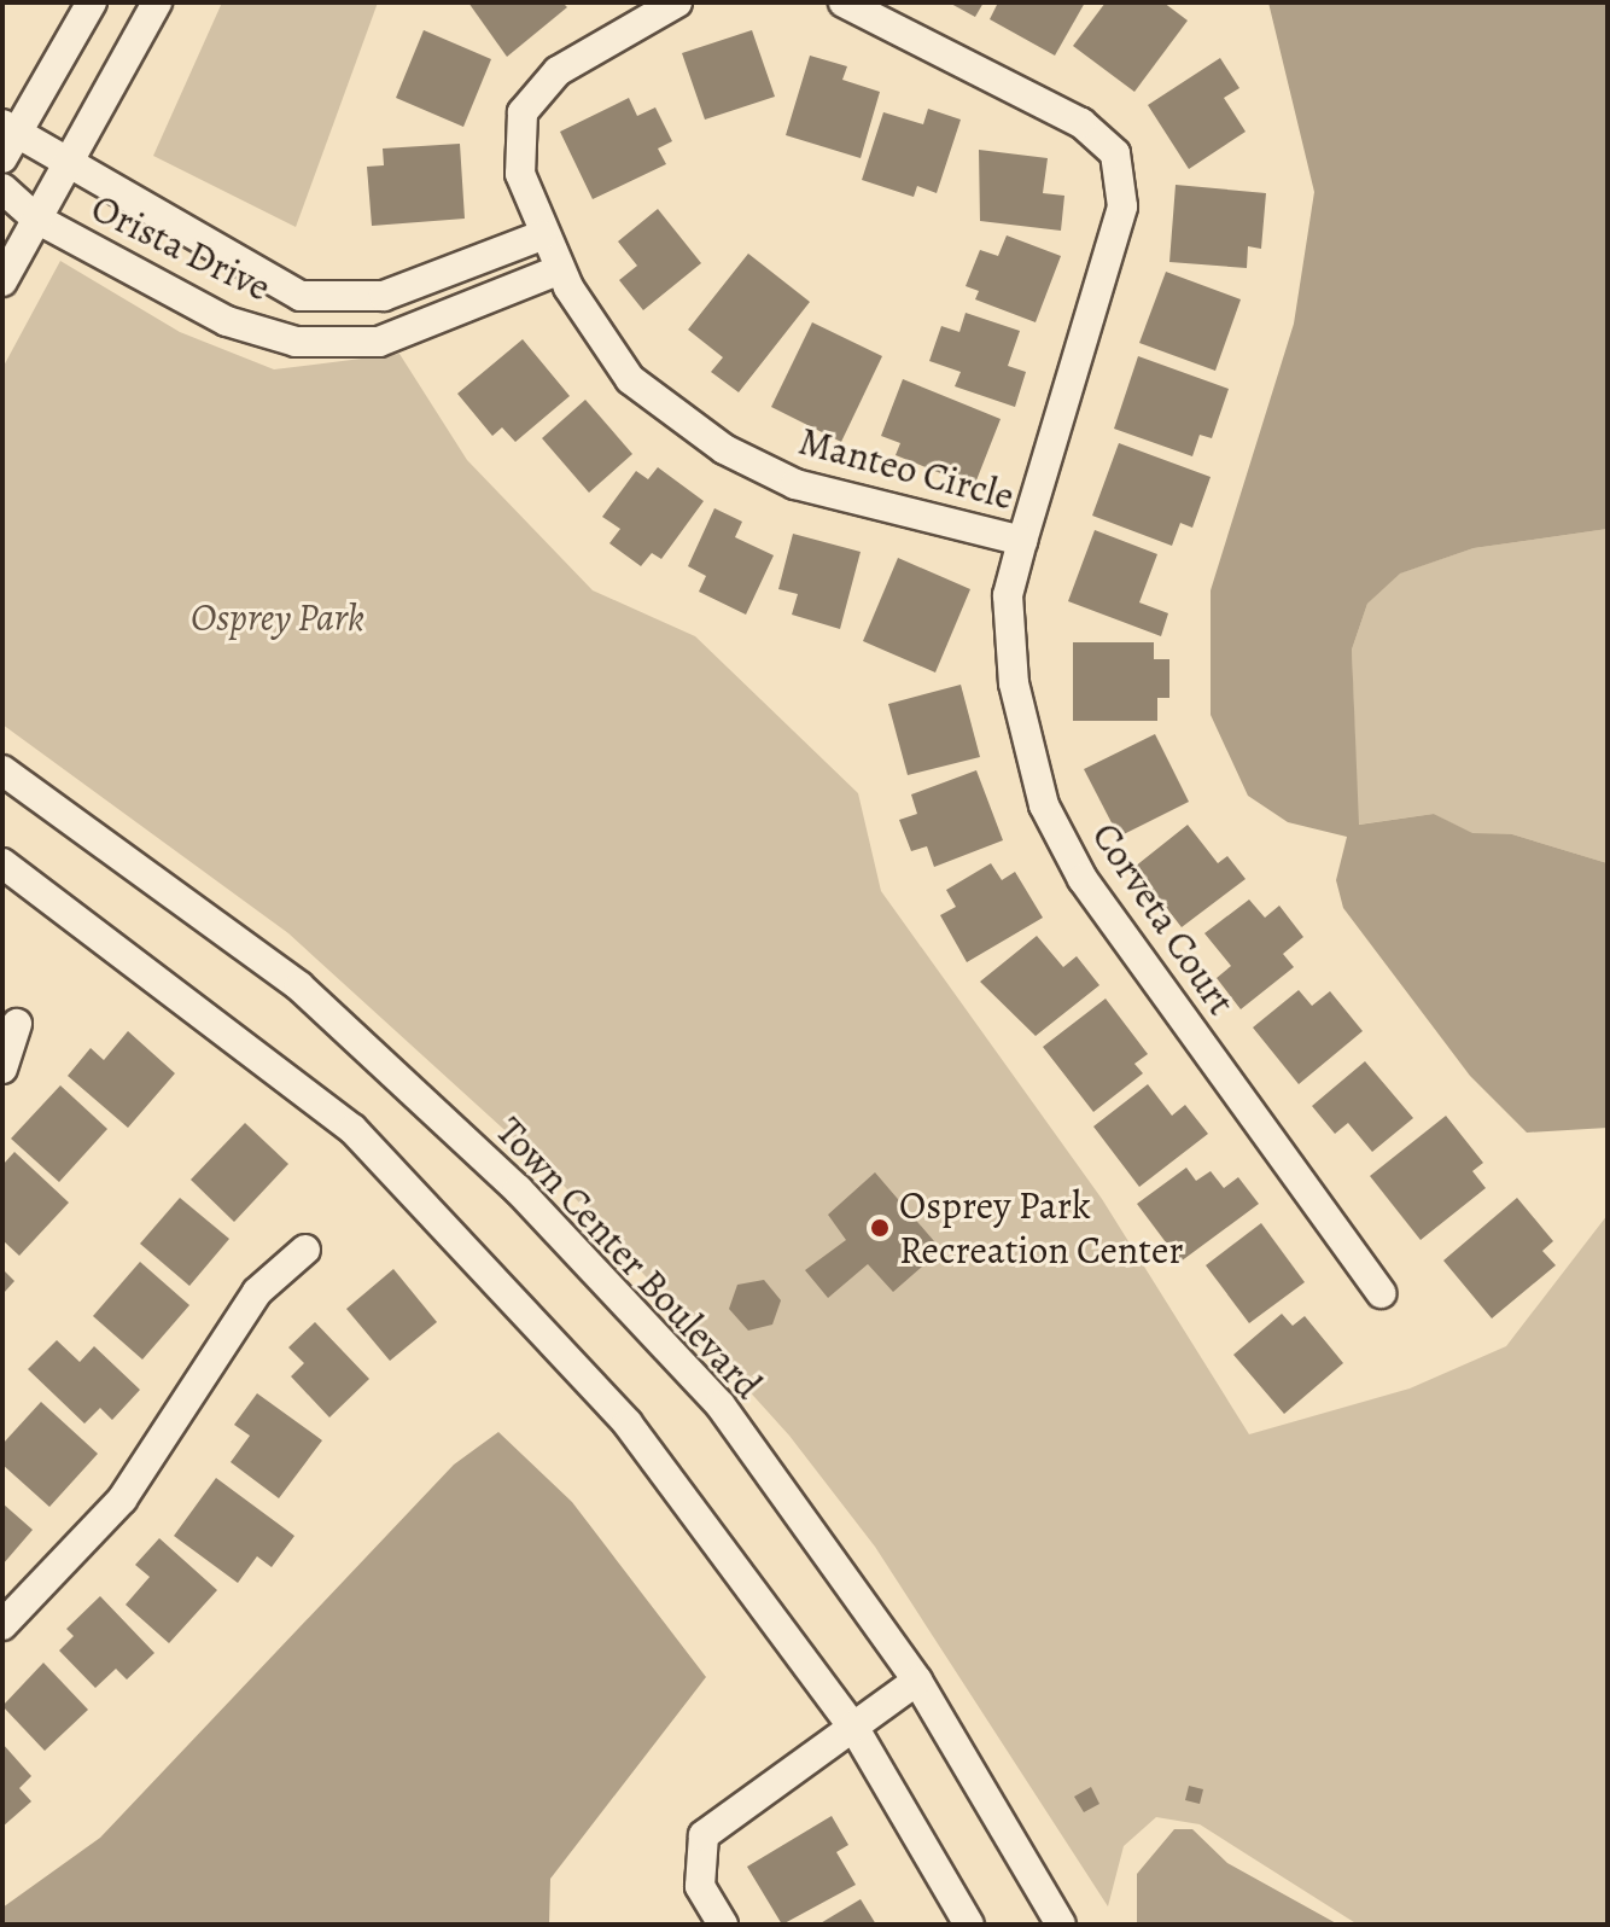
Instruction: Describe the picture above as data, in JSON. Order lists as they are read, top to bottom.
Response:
{
  "streets": {
    "street": [
      "Orista Drive",
      "Manteo Circle",
      "Corveta Court",
      "Town Center Boulevard"
    ]
  },
  "crossings": [
    ["Orista Drive", "Manteo Circle"],
    ["Manteo Circle", "Corveta Court"]
  ],
  "parks": ["Osprey Park"],
  "places": ["Osprey Park Recreation Center"]
}
